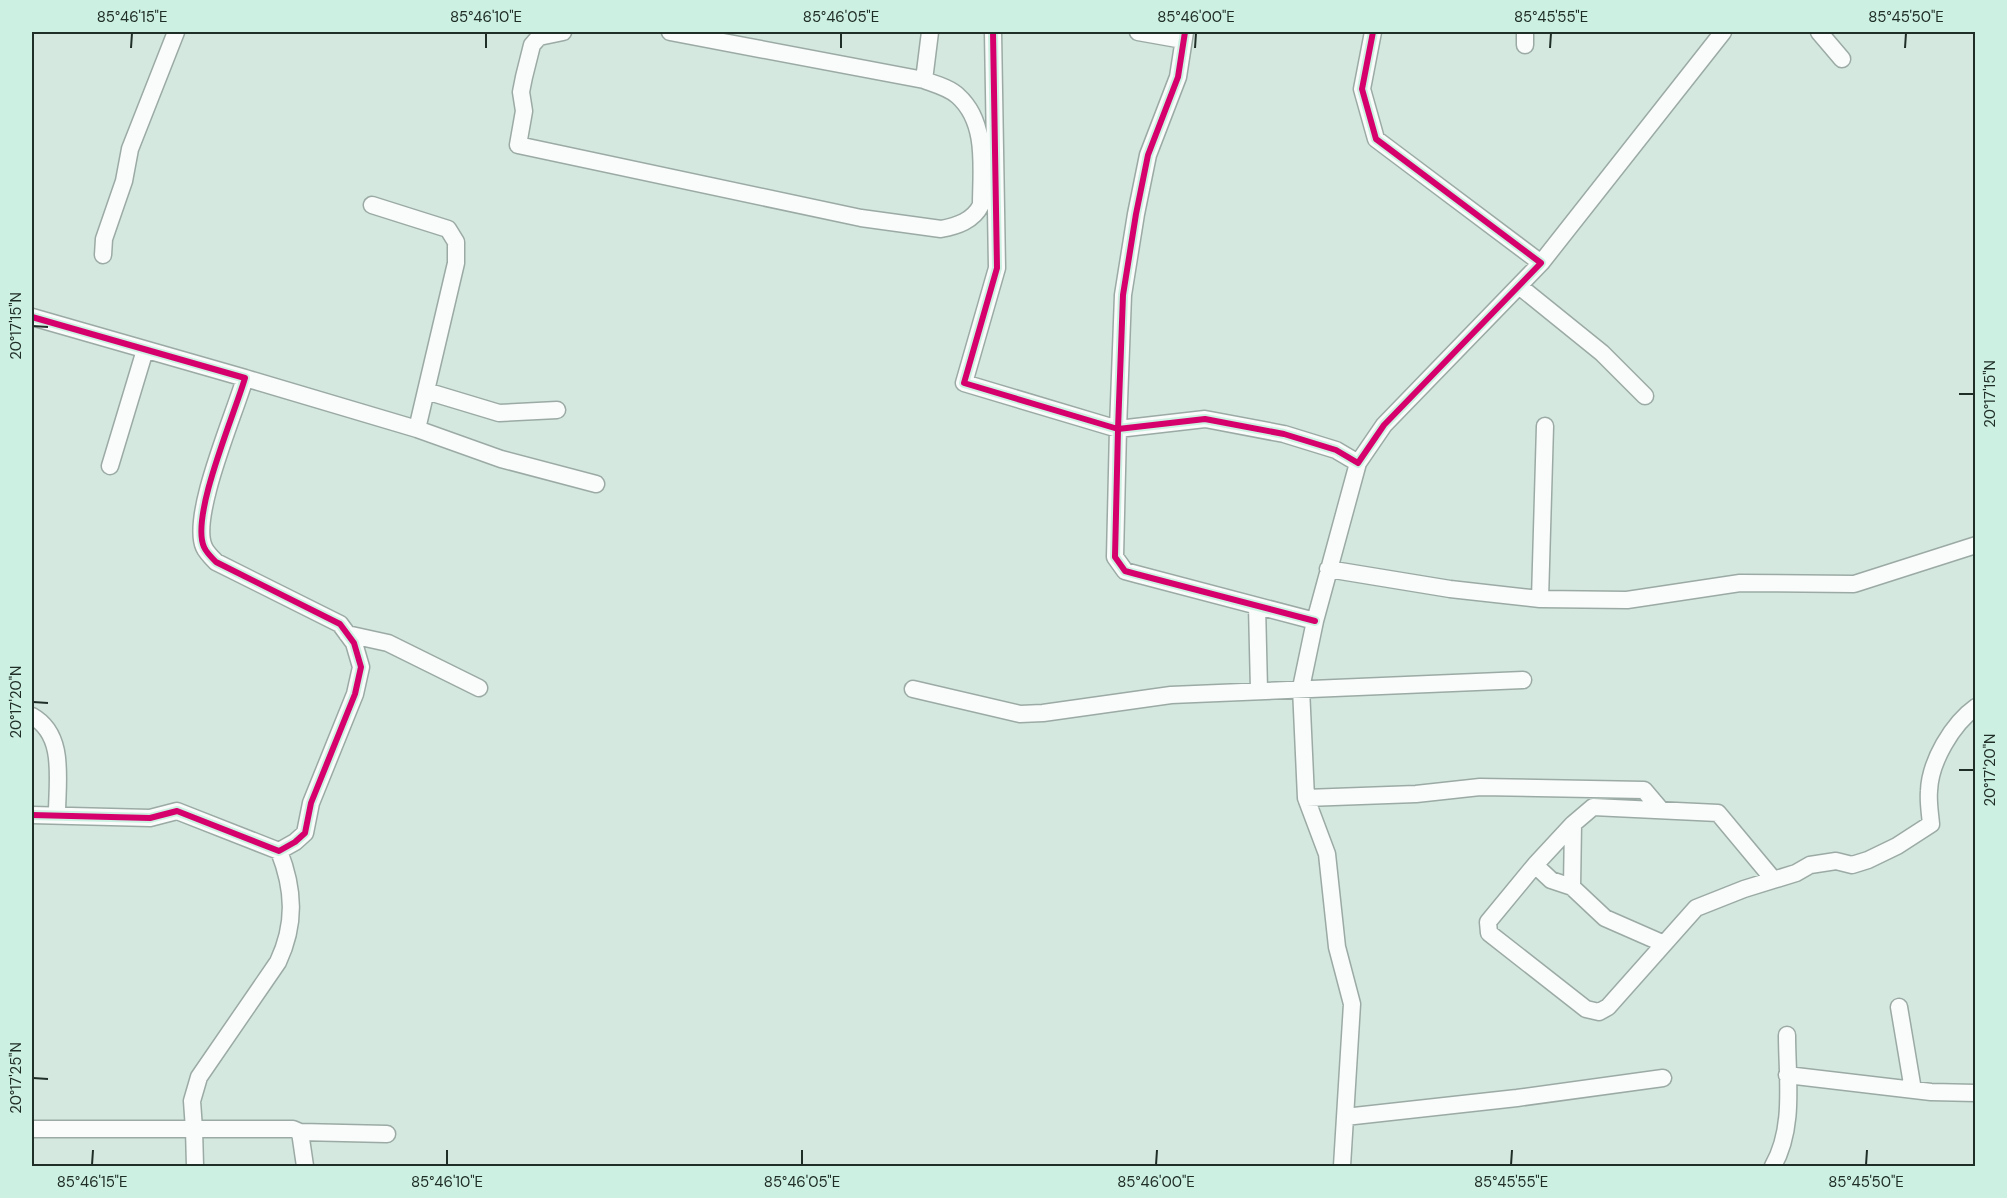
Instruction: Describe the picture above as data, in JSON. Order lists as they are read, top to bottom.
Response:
{
  "coordinates": [
    "85°46'15\"E",
    "85°46'10\"E",
    "85°46'05\"E",
    "85°46'00\"E",
    "85°45'55\"E",
    "85°45'50\"E",
    "20°17'15\"N",
    "20°17'20\"N",
    "20°17'25\"N"
  ]
}
